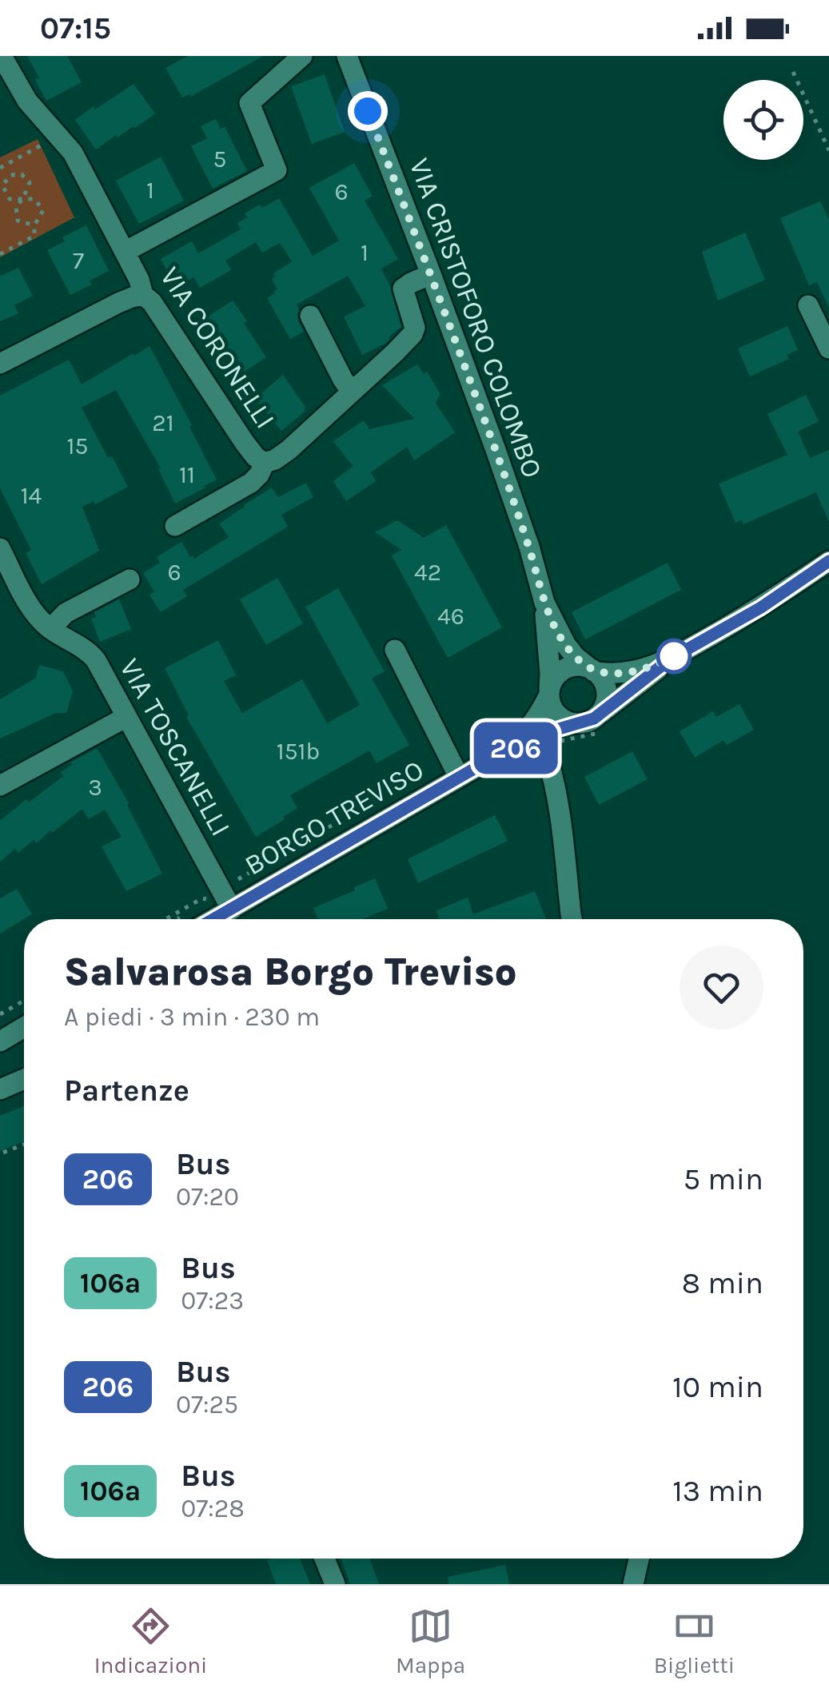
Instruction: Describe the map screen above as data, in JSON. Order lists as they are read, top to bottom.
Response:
{
  "streets": {
    "street": [
      "VIA CRISTOFORO COLOMBO",
      "VIA CORONELLI",
      "VIA TOSCANELLI",
      "BORGO TREVISO"
    ]
  },
  "crossings": [
    ["VIA CRISTOFORO COLOMBO", "BORGO TREVISO"],
    ["VIA TOSCANELLI", "BORGO TREVISO"]
  ],
  "lines": ["bus line 206"],
  "house_numbers": [
    "5",
    "1",
    "6",
    "1",
    "7",
    "21",
    "15",
    "11",
    "14",
    "6",
    "42",
    "46",
    "151b",
    "3"
  ],
  "page": {
    "status": "07:15",
    "on_map": "206",
    "heading": [
      ["Salvarosa Borgo Treviso", "A piedi · 3 min · 230 m"],
      "Partenze"
    ],
    "list": [
      {
        "mark": "206",
        "name": "Bus",
        "note": "07:20",
        "value": "5 min"
      },
      {
        "mark": "106a",
        "name": "Bus",
        "note": "07:23",
        "value": "8 min"
      },
      {
        "mark": "206",
        "name": "Bus",
        "note": "07:25",
        "value": "10 min"
      },
      {
        "mark": "106a",
        "name": "Bus",
        "note": "07:28",
        "value": "13 min"
      }
    ],
    "tabs": ["Indicazioni", "Mappa", "Biglietti"]
  }
}
